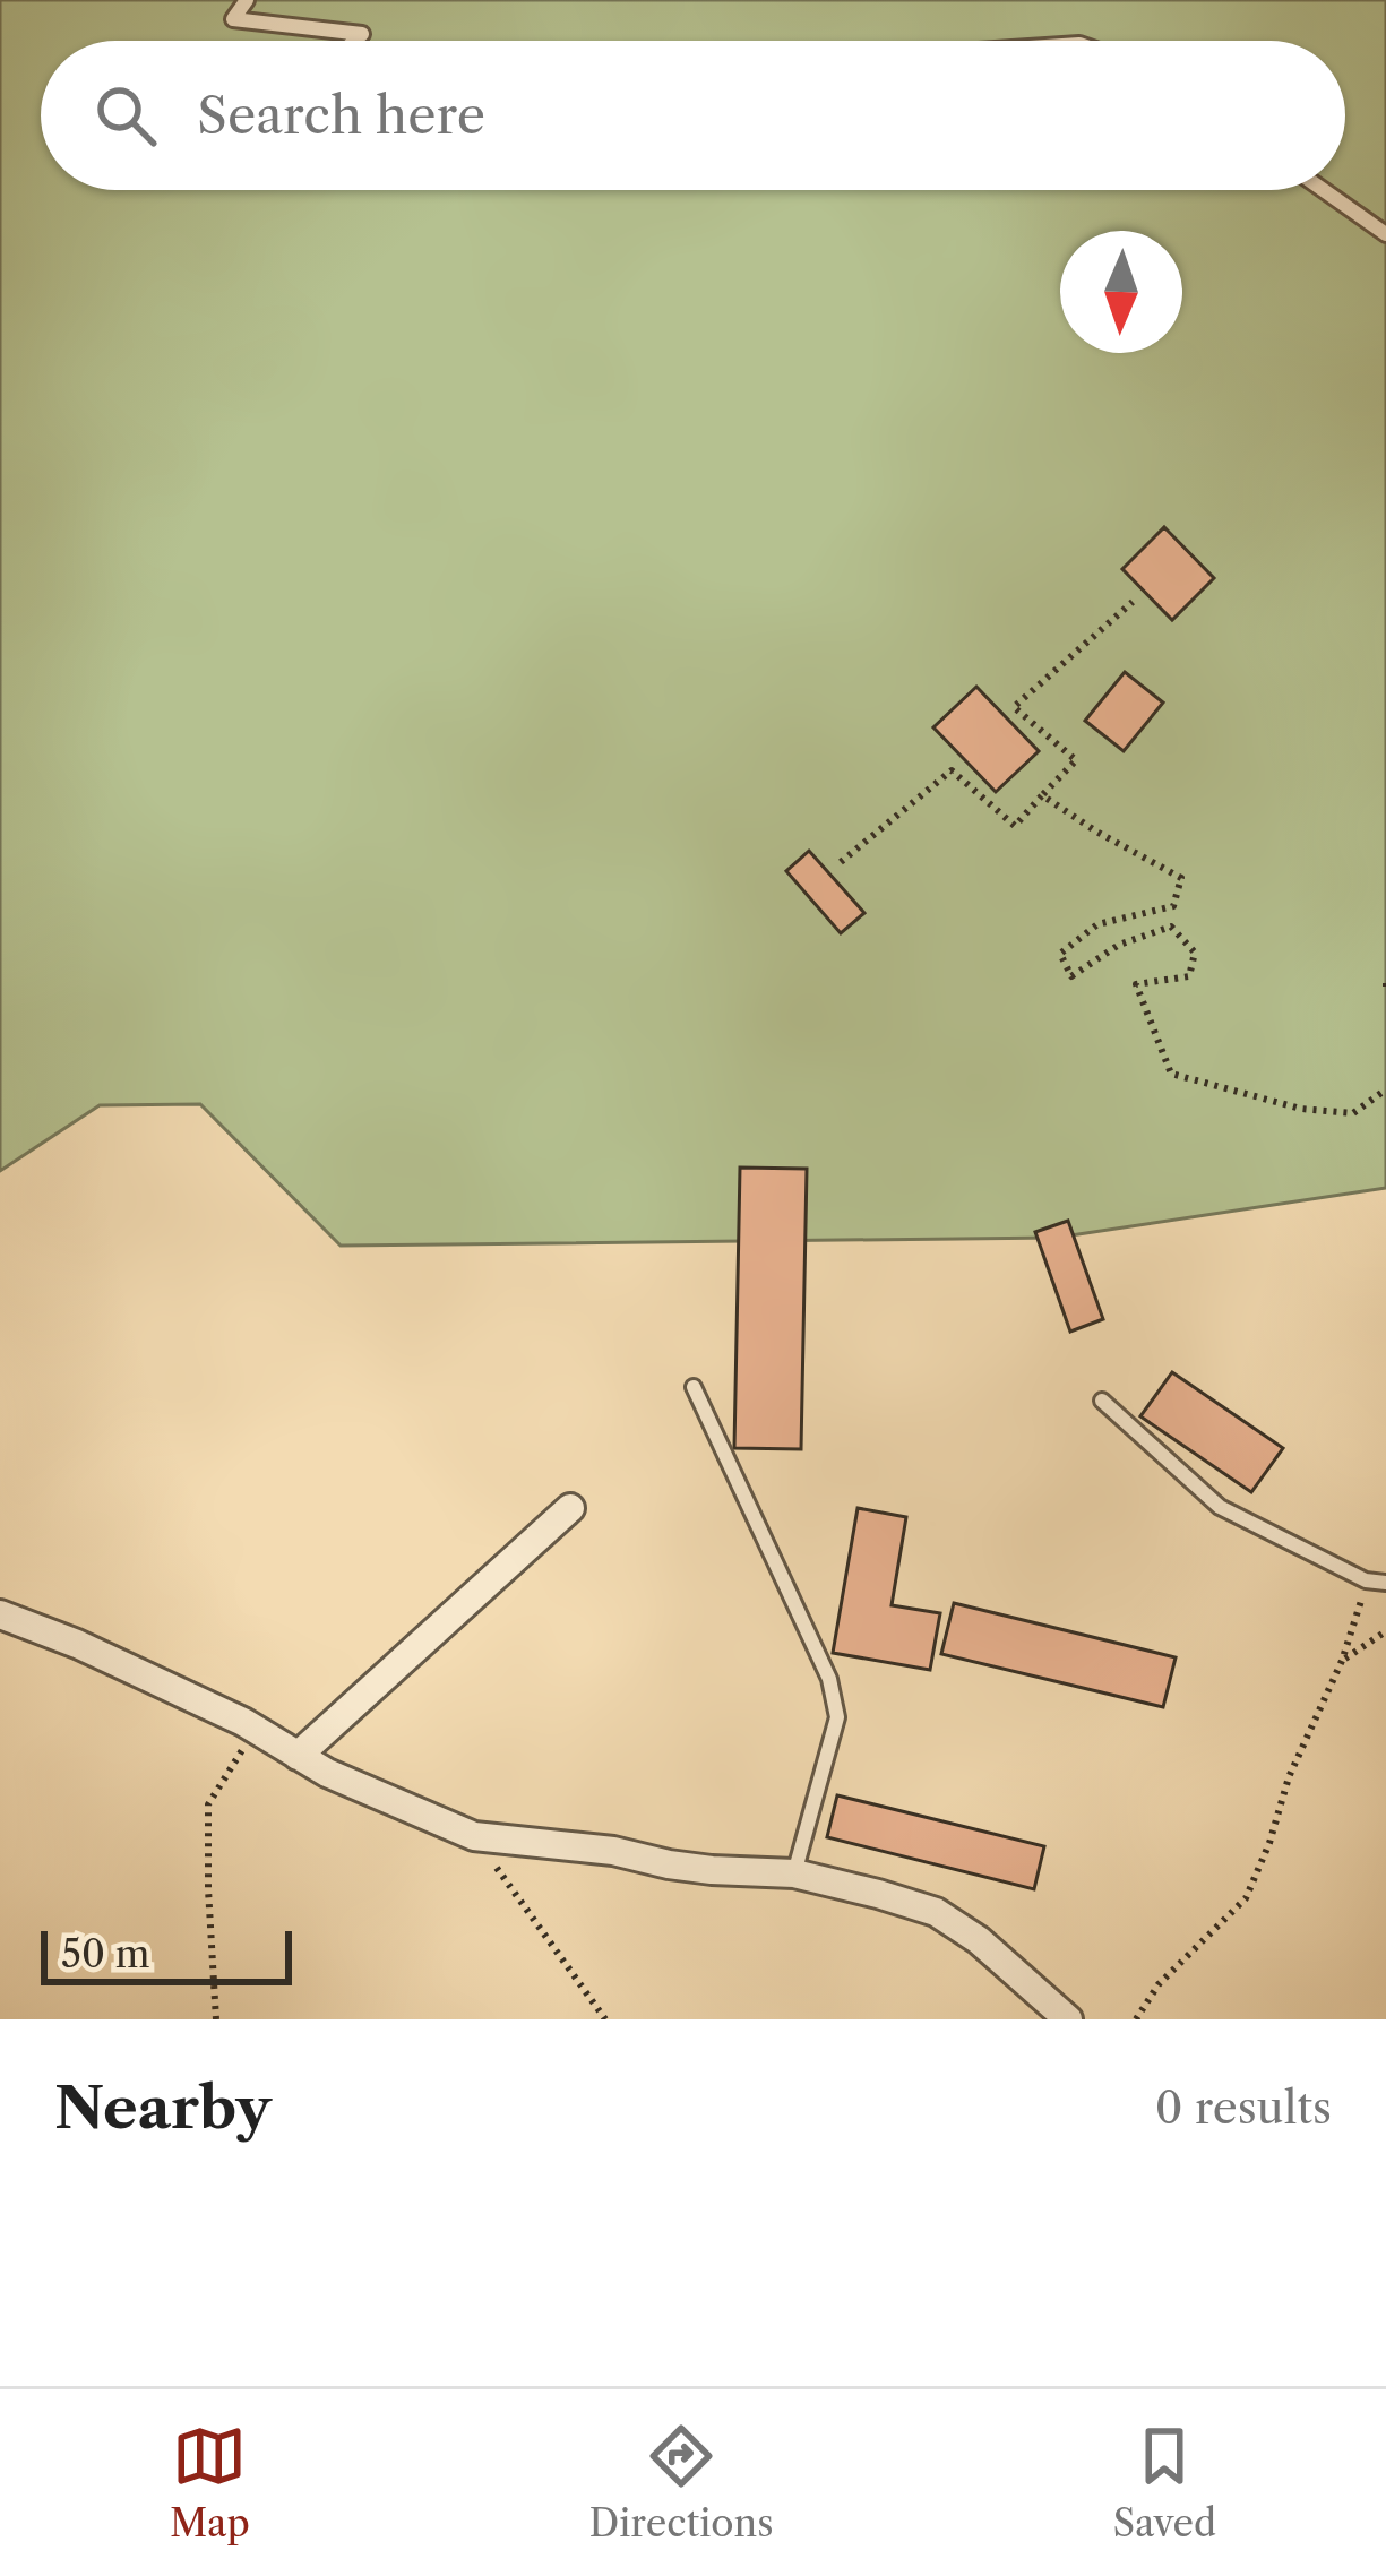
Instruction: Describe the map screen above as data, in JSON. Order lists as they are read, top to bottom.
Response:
{
  "scale_bar": "50 m",
  "north": "bottom",
  "page": {
    "search": "Search here",
    "scale": "50 m",
    "heading": ["Nearby", "0 results"],
    "nav": ["Map", "Directions", "Saved"]
  }
}
